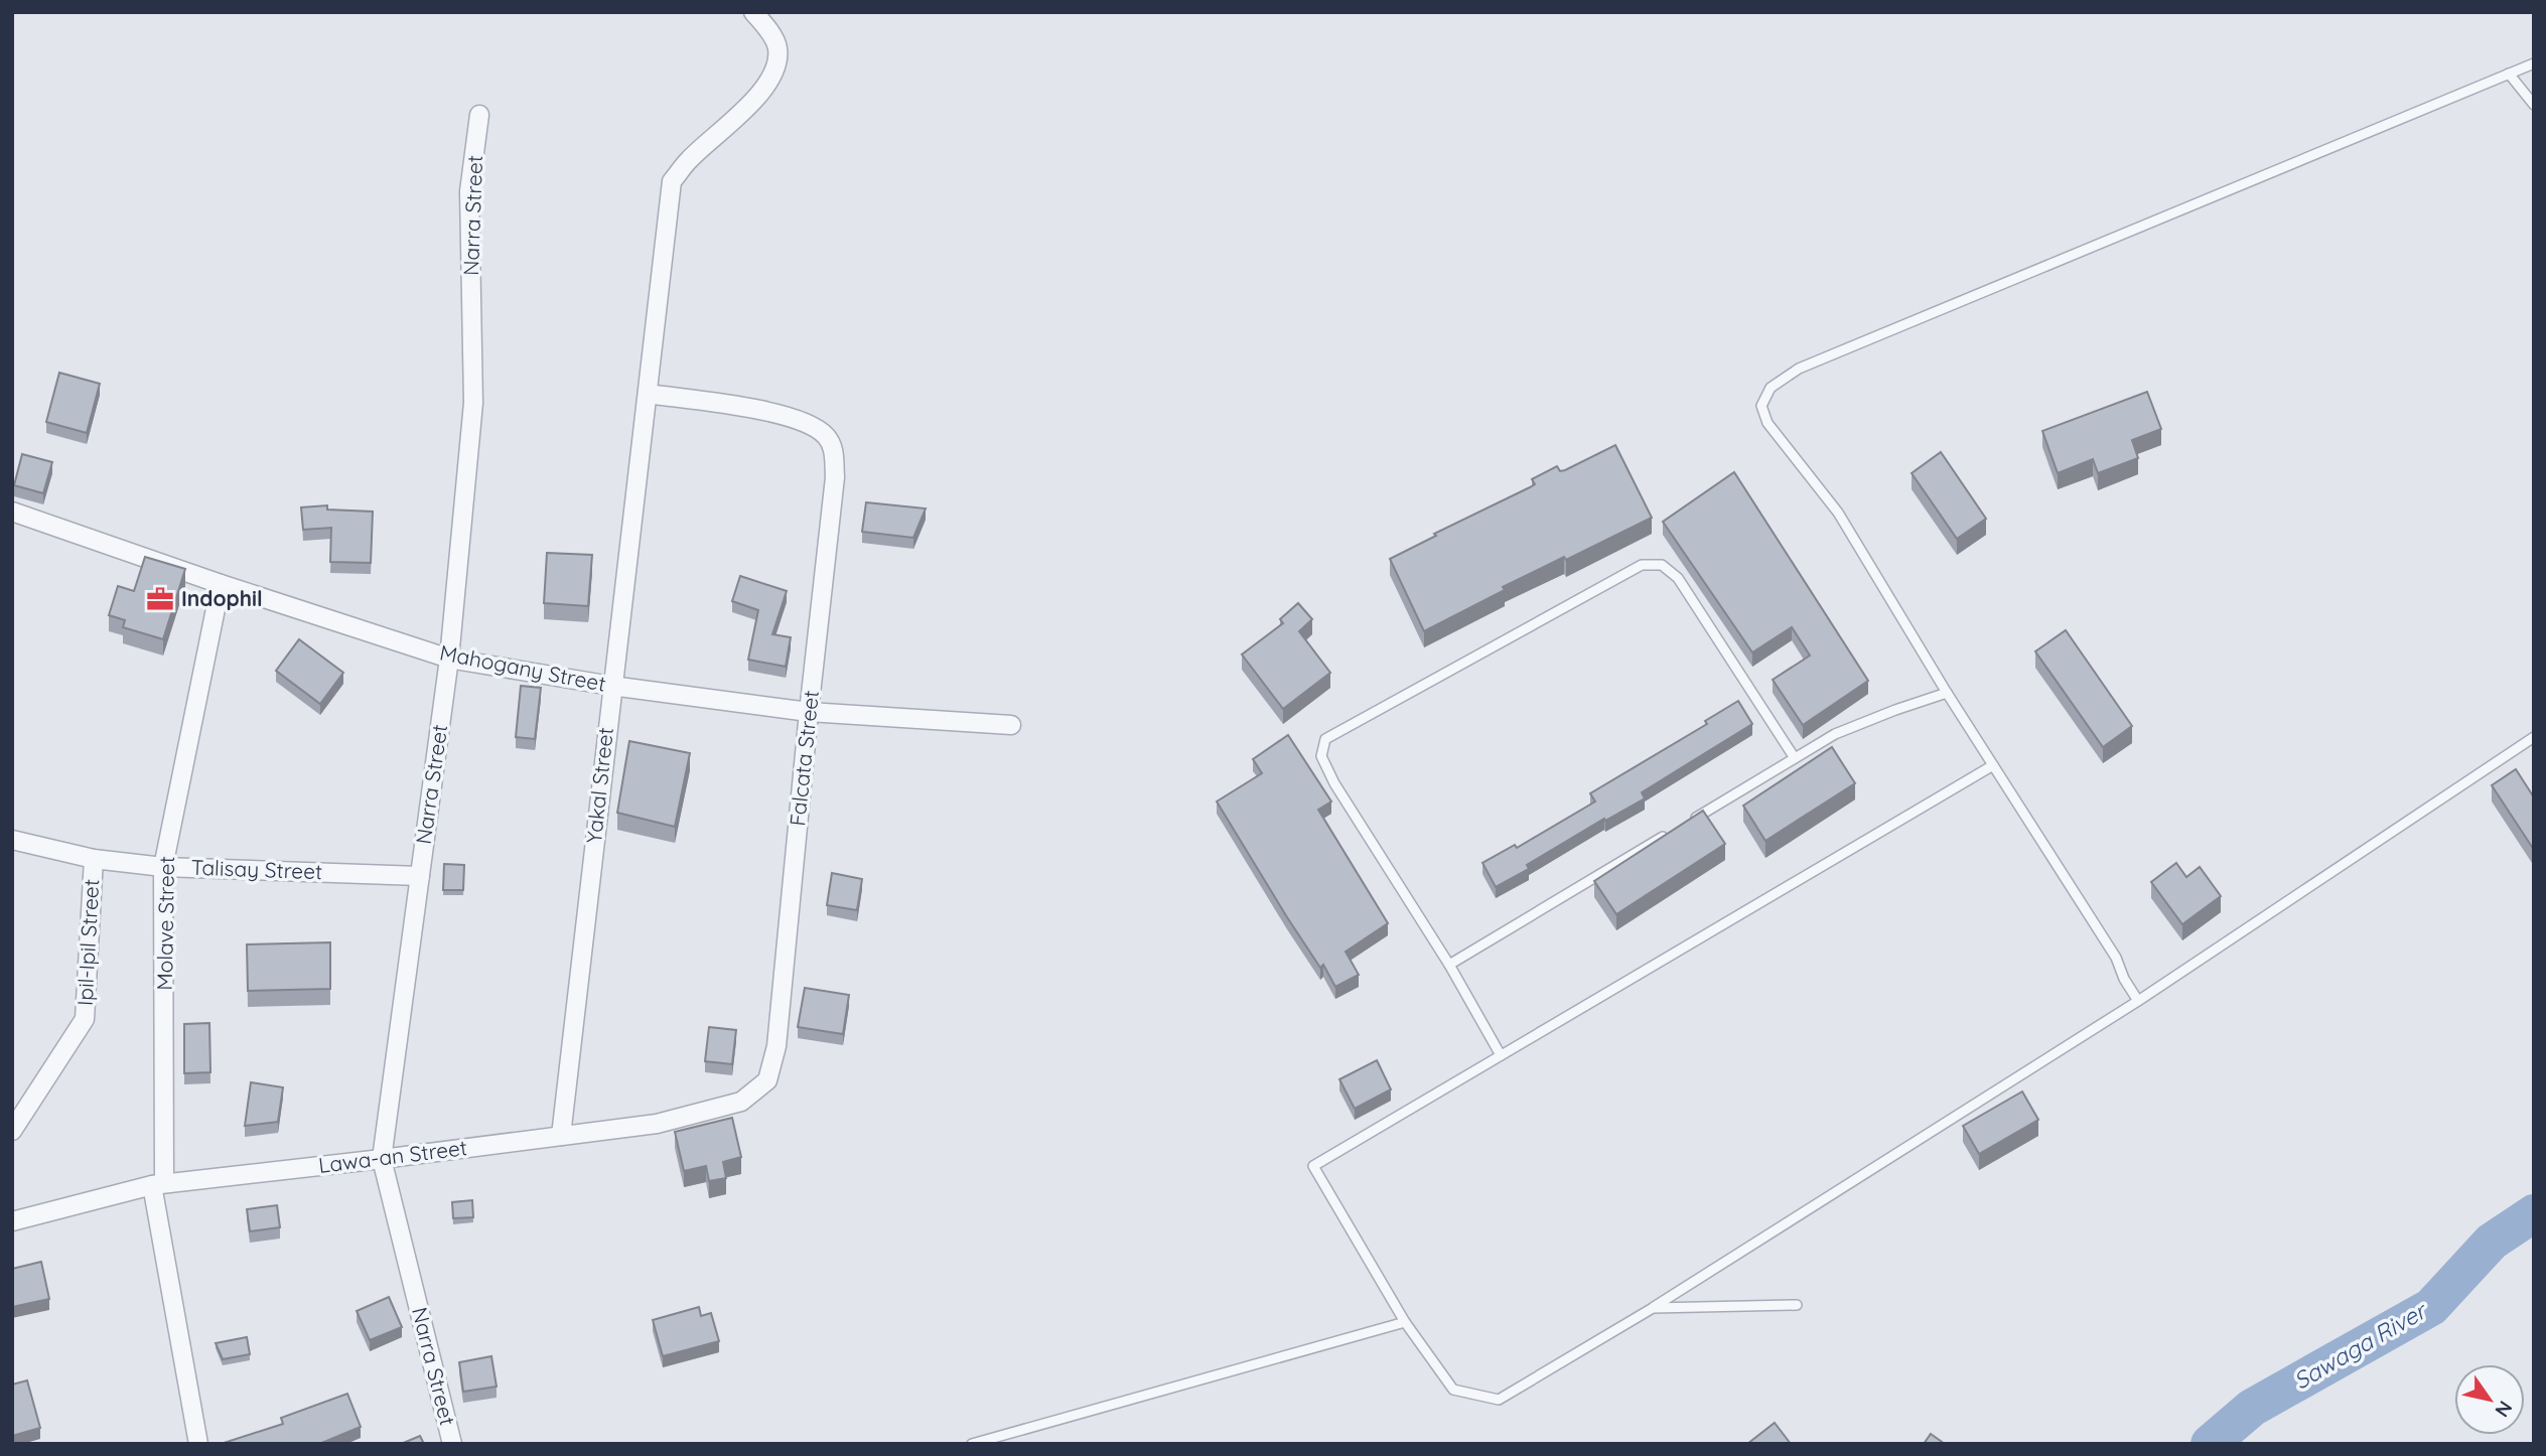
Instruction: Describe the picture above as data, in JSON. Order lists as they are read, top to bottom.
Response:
{
  "streets": {
    "street": [
      "Narra Street",
      "Mahogany Street",
      "Falcata Street",
      "Yakal Street",
      "Talisay Street",
      "Molave Street",
      "Ipil-Ipil Street",
      "Lawa-an Street"
    ]
  },
  "crossings": [
    ["Narra Street", "Mahogany Street"],
    ["Narra Street", "Talisay Street"],
    ["Narra Street", "Lawa-an Street"],
    ["Mahogany Street", "Falcata Street"],
    ["Mahogany Street", "Yakal Street"],
    ["Mahogany Street", "Molave Street"],
    ["Falcata Street", "Yakal Street"],
    ["Falcata Street", "Lawa-an Street"],
    ["Yakal Street", "Lawa-an Street"],
    ["Talisay Street", "Molave Street"],
    ["Talisay Street", "Ipil-Ipil Street"],
    ["Molave Street", "Lawa-an Street"]
  ],
  "water": ["Sawaga River"],
  "places": {
    "office": ["Indophil"]
  },
  "north": "bottom right"
}
